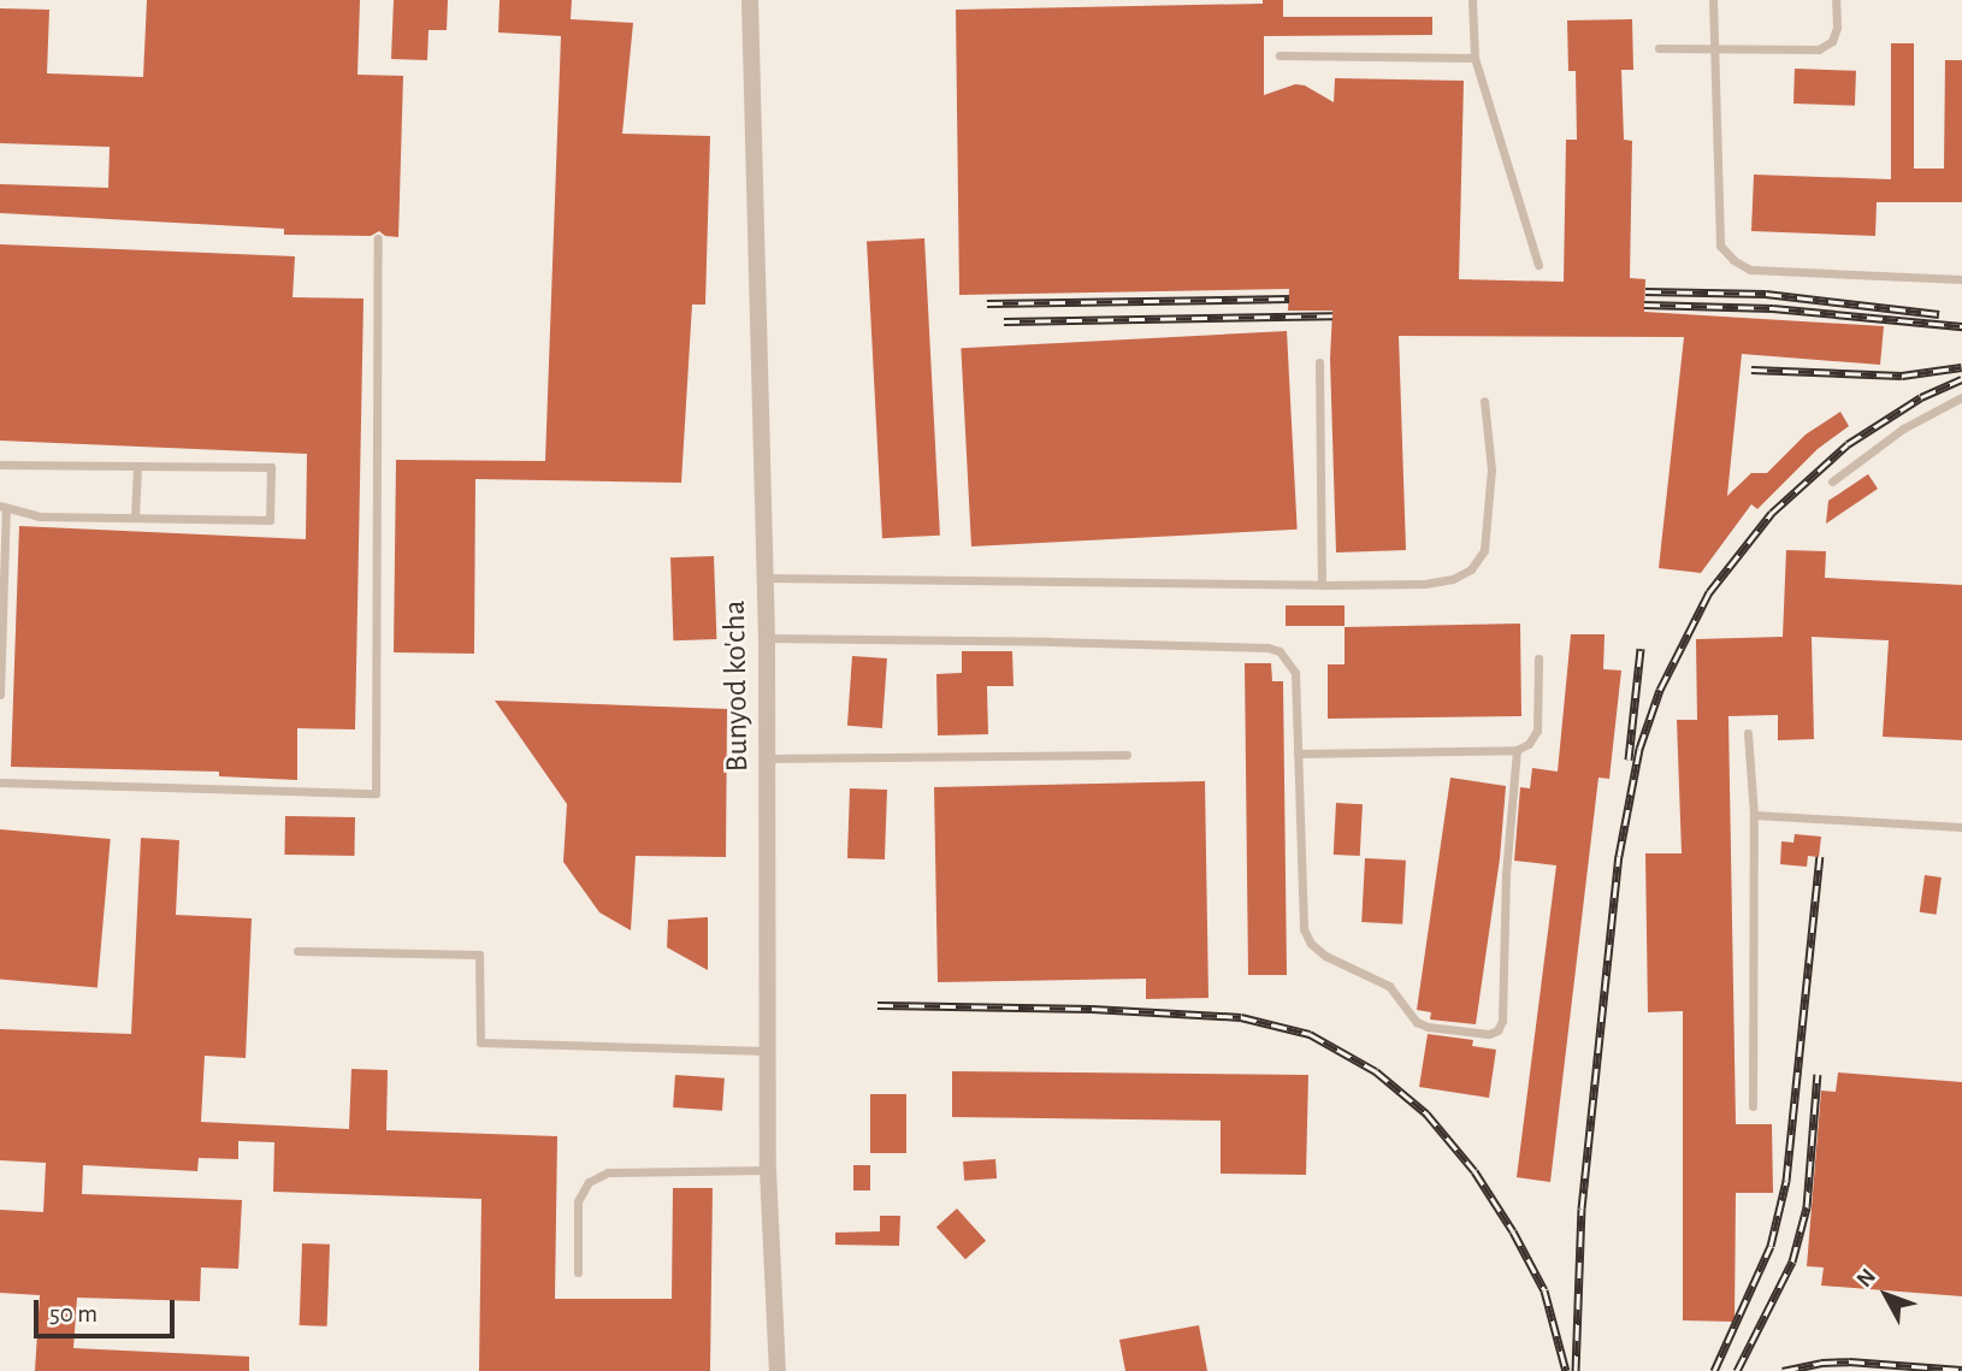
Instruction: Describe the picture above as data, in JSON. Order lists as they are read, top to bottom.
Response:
{
  "streets": {
    "street": ["Bunyod ko'cha"]
  },
  "scale_bar": "50 m",
  "north": "top left"
}
